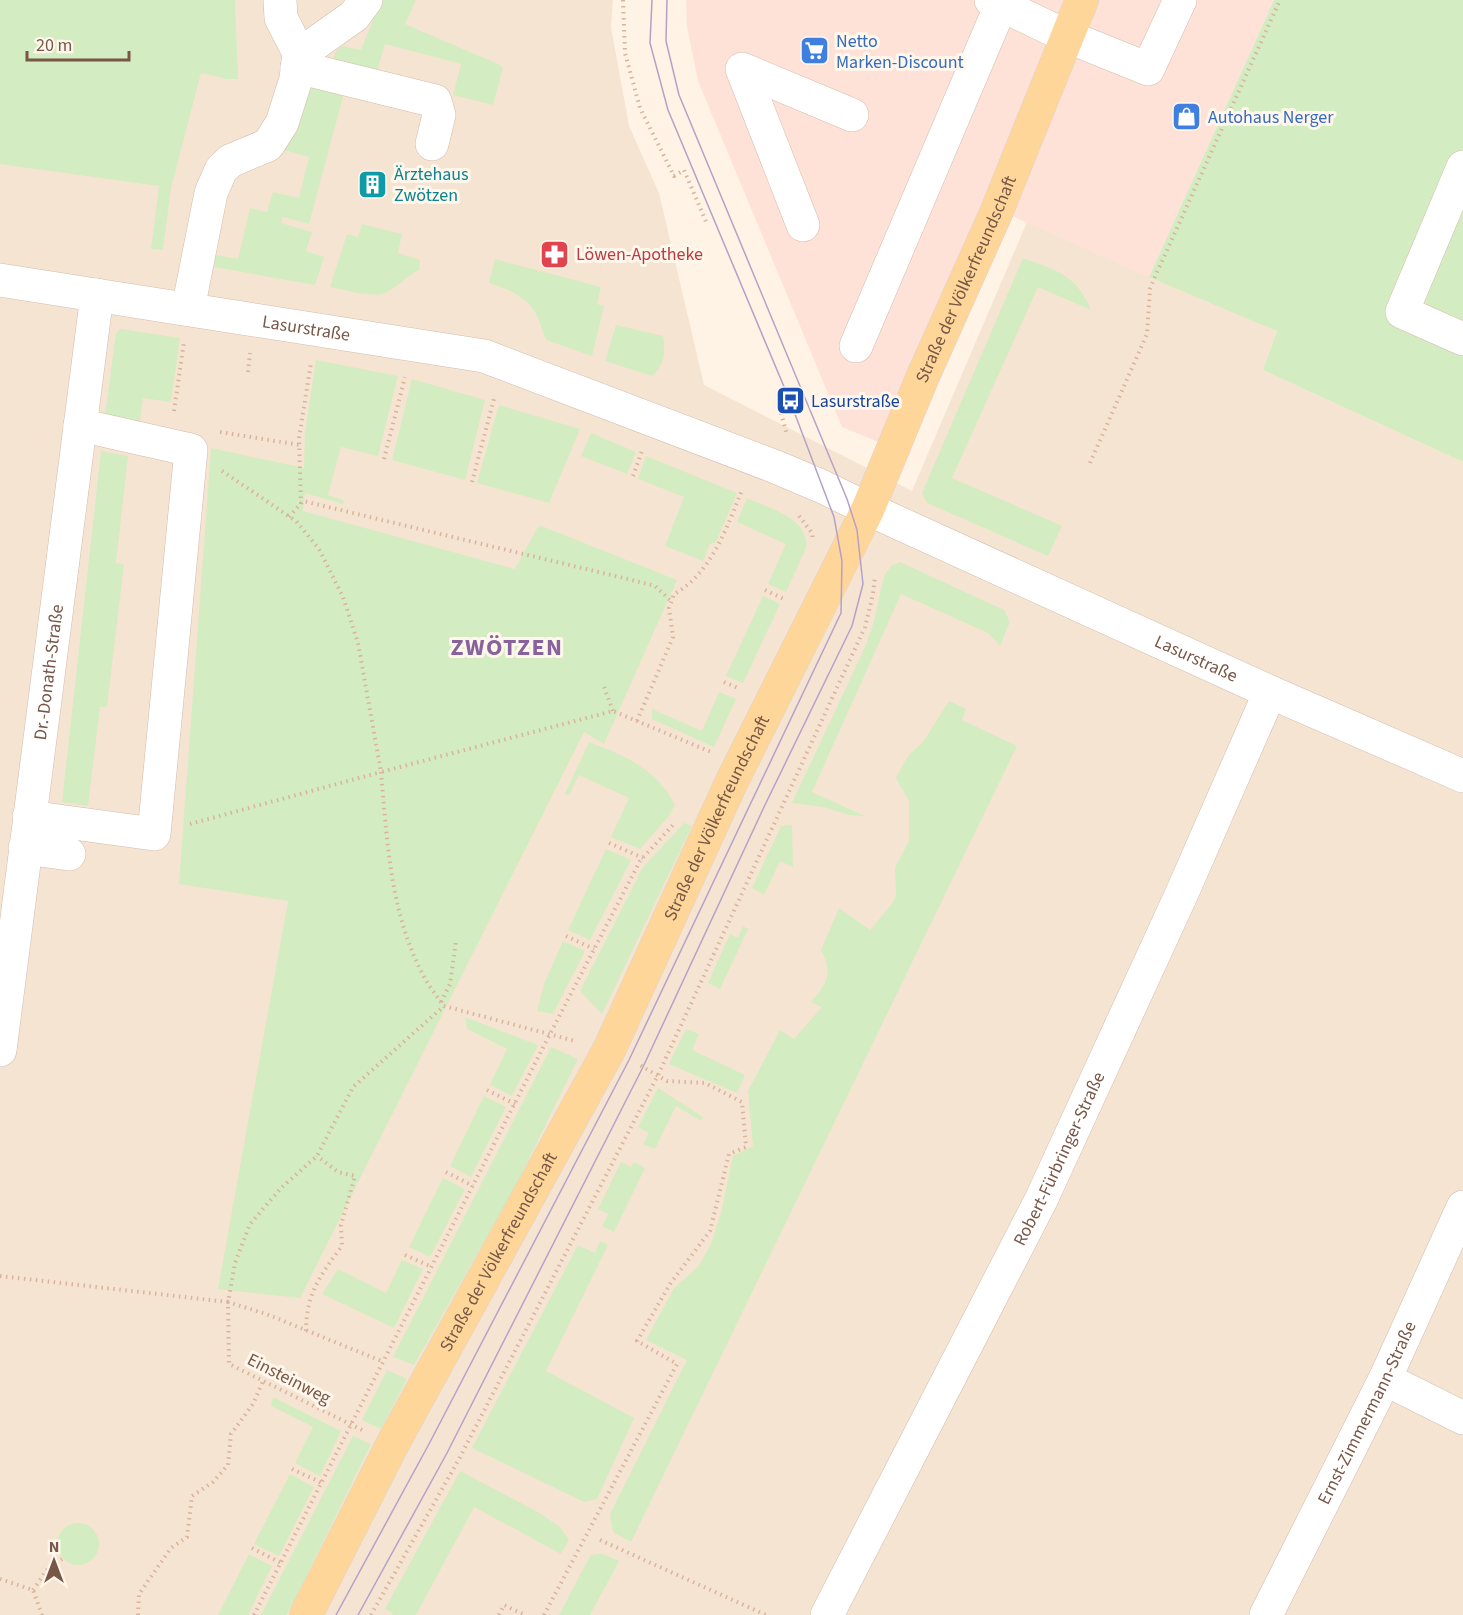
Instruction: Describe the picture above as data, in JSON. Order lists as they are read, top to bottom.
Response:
{
  "streets": {
    "main road": ["Straße der Völkerfreundschaft"],
    "street": [
      "Lasurstraße",
      "Dr.-Donath-Straße",
      "Robert-Fürbringer-Straße",
      "Ernst-Zimmermann-Straße"
    ],
    "path": ["Einsteinweg"]
  },
  "crossings": [
    ["Straße der Völkerfreundschaft", "Lasurstraße"],
    ["Straße der Völkerfreundschaft", "Einsteinweg"],
    ["Lasurstraße", "Dr.-Donath-Straße"],
    ["Lasurstraße", "Robert-Fürbringer-Straße"]
  ],
  "districts": ["ZWÖTZEN"],
  "places": {
    "supermarket": ["Netto Marken-Discount"],
    "shop": ["Autohaus Nerger"],
    "building": ["Ärztehaus Zwötzen"],
    "pharmacy": ["Löwen-Apotheke"],
    "bus stop": ["Lasurstraße"]
  },
  "scale_bar": "20 m",
  "north": "top"
}
